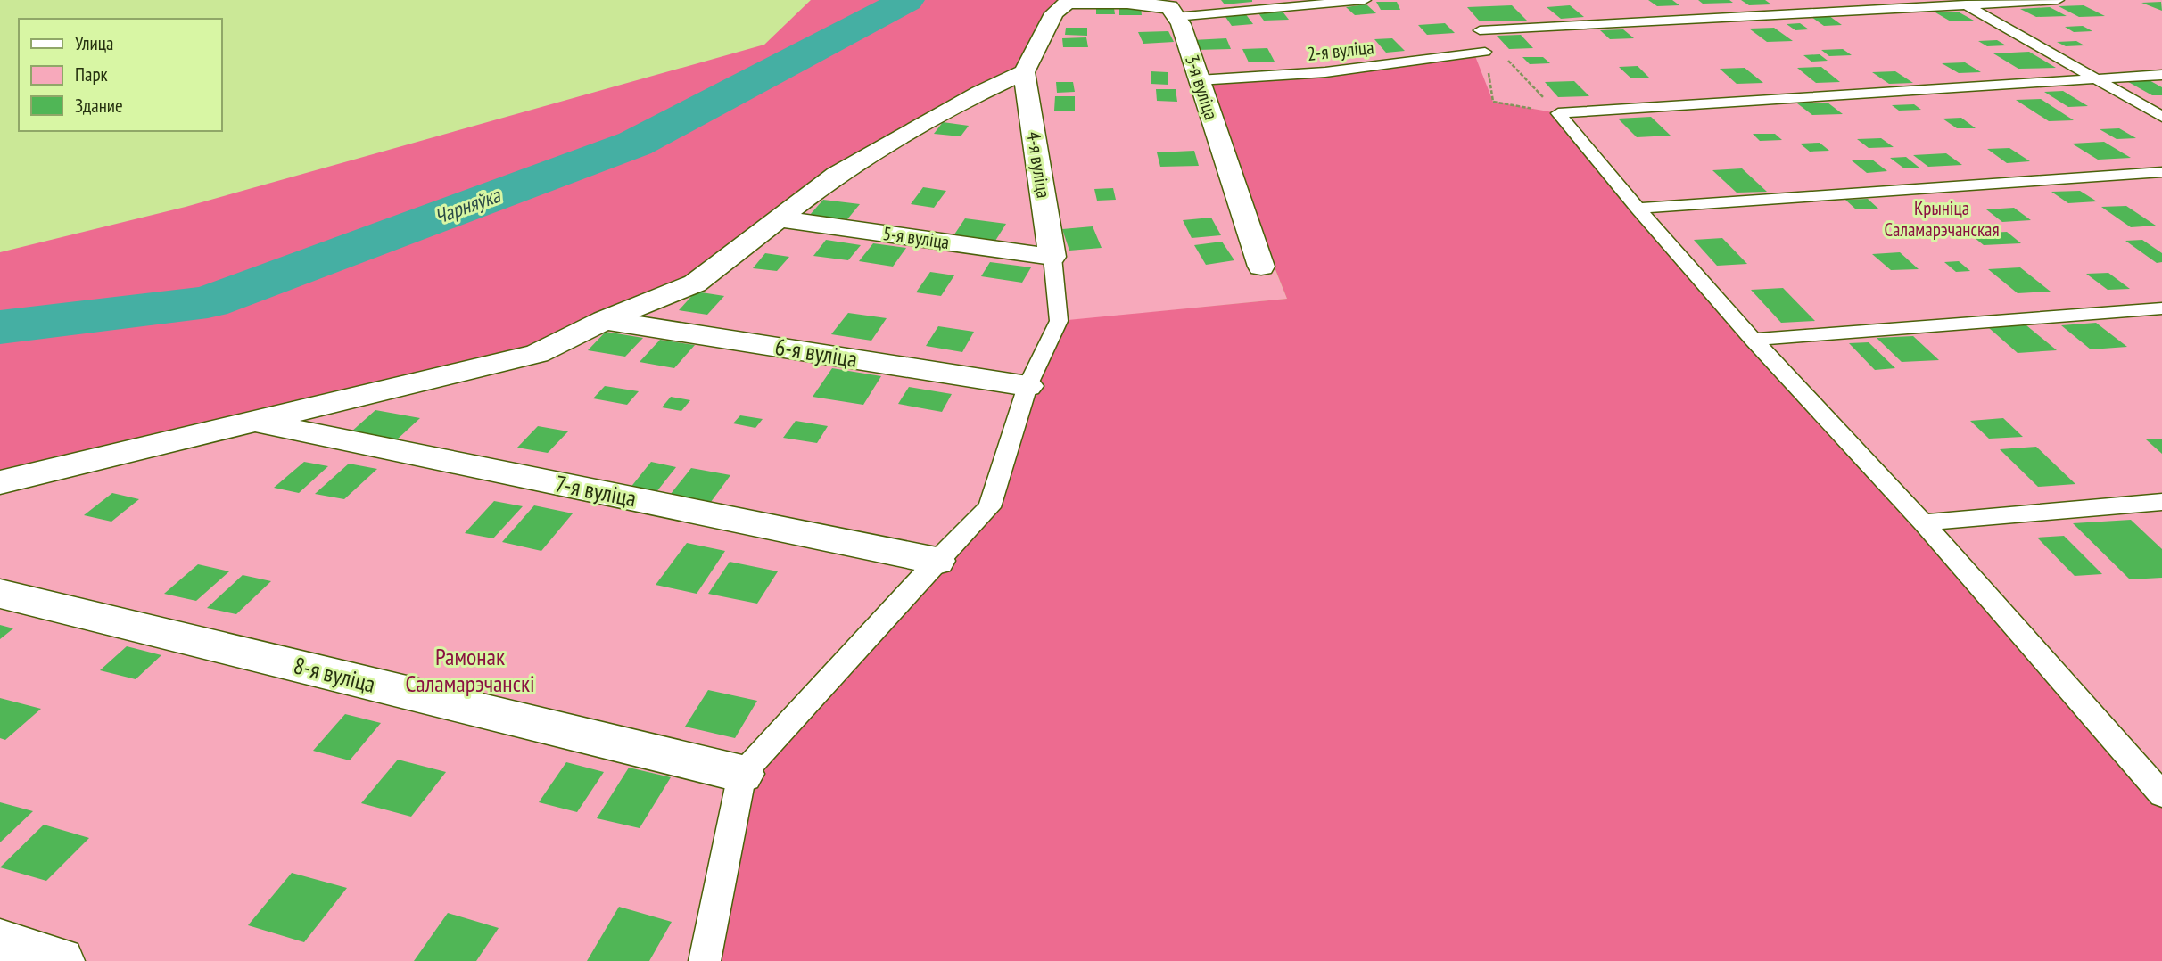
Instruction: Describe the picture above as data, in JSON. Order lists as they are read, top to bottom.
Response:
{
  "streets": {
    "street": [
      "3-я вуліца",
      "4-я вуліца",
      "5-я вуліца",
      "6-я вуліца",
      "7-я вуліца",
      "8-я вуліца"
    ],
    "lane": ["2-я вуліца"]
  },
  "crossings": [
    ["2-я вуліца", "3-я вуліца"],
    ["4-я вуліца", "5-я вуліца"]
  ],
  "water": ["Чарняўка"],
  "parks": ["Крыніца Саламарэчанская", "Рамонак Саламарэчанскі"],
  "legend": ["Улица", "Парк", "Здание"]
}
